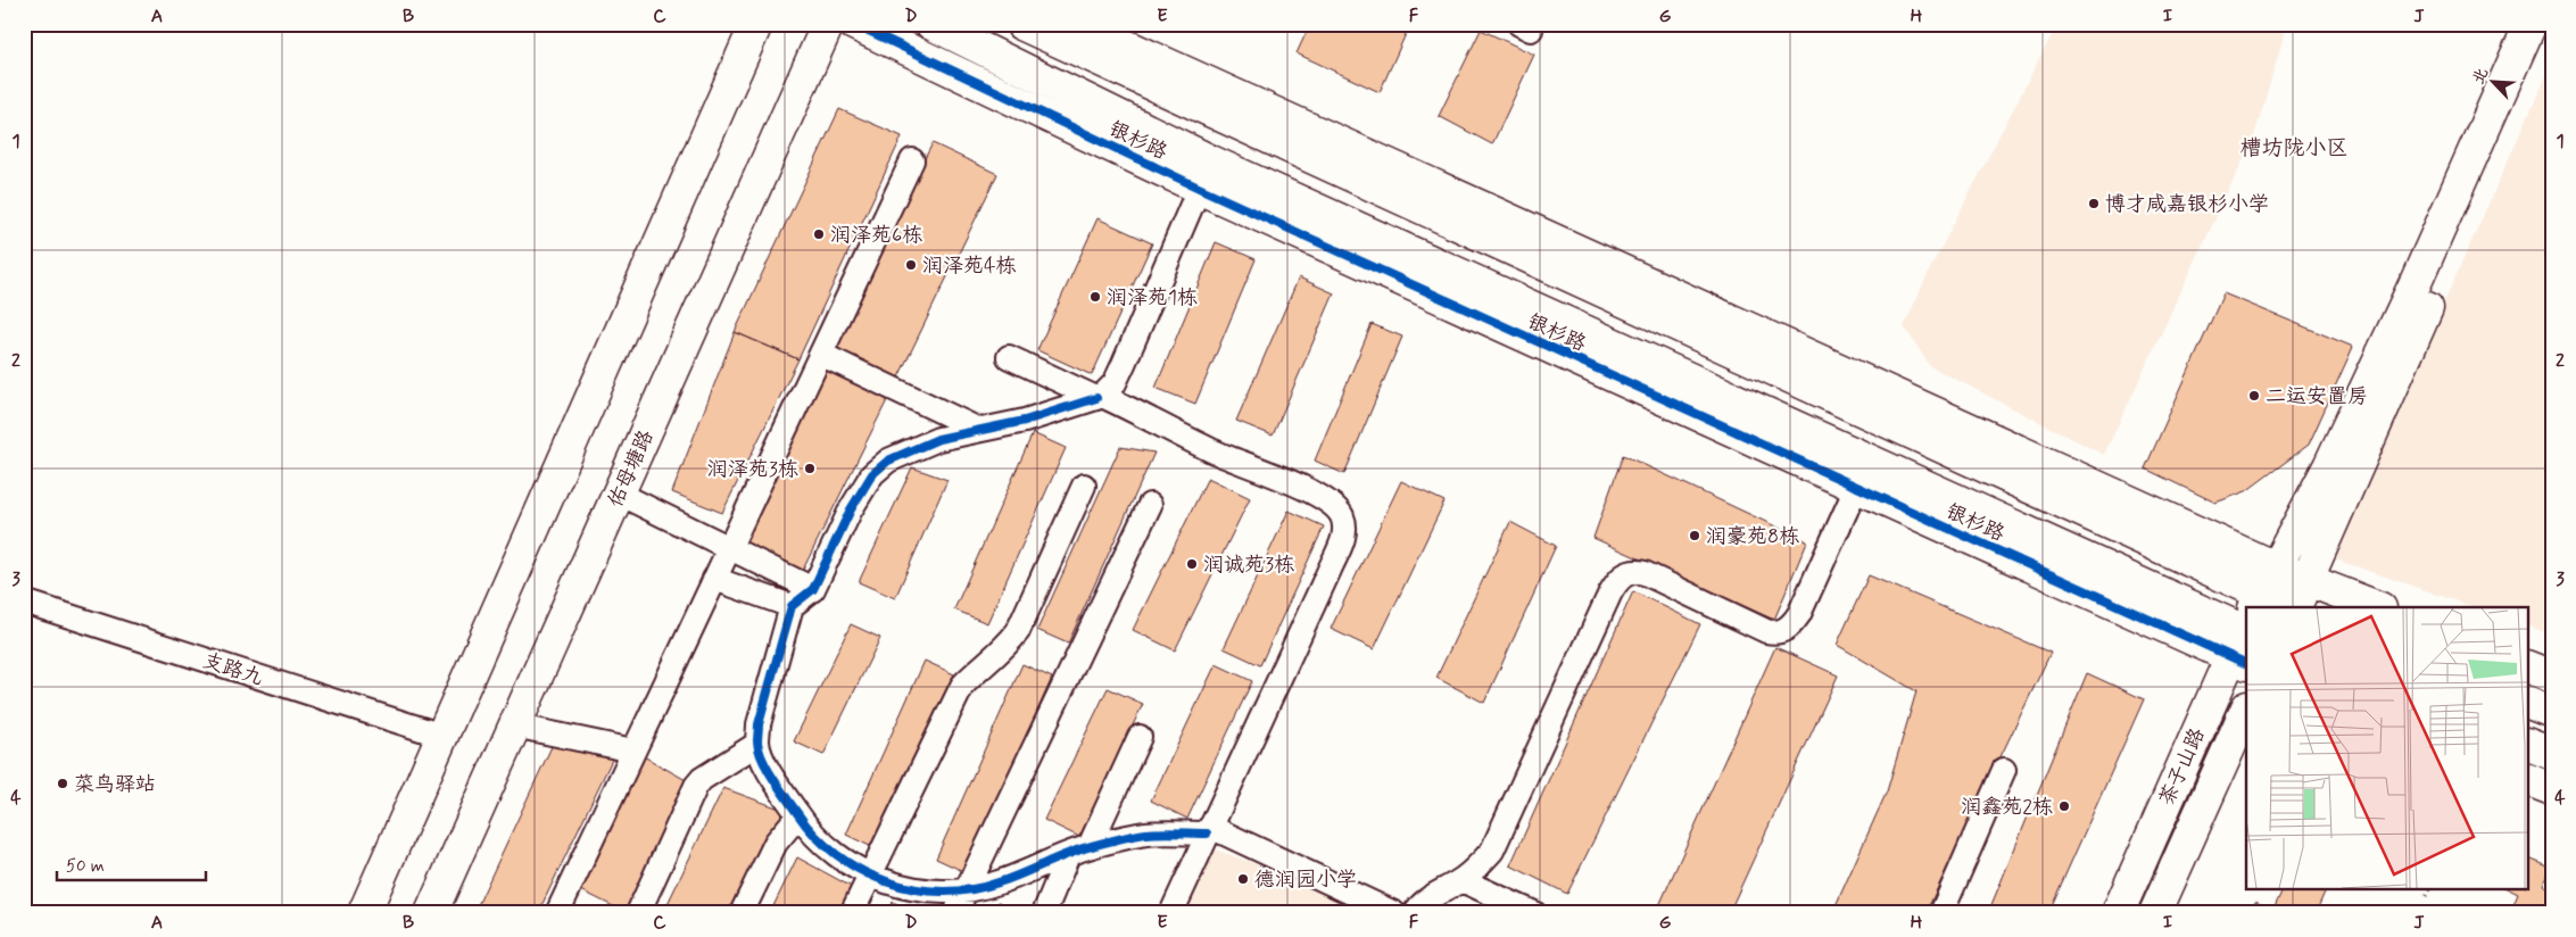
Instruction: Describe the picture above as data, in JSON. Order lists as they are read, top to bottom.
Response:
{
  "streets": {
    "main road": ["银杉路", "佑母塘路", "茶子山路"],
    "street": ["支路九"]
  },
  "districts": ["槽坊陇小区"],
  "places": [
    "博才咸嘉银杉小学",
    "润泽苑6栋",
    "润泽苑4栋",
    "润泽苑1栋",
    "二运安置房",
    "润泽苑3栋",
    "润豪苑8栋",
    "润诚苑3栋",
    "菜鸟驿站",
    "润鑫苑2栋",
    "德润园小学"
  ],
  "scale_bar": "50 m",
  "north": "top left",
  "grid": {
    "columns": [
      "A",
      "B",
      "C",
      "D",
      "E",
      "F",
      "G",
      "H",
      "I",
      "J"
    ],
    "rows": [
      "1",
      "2",
      "3",
      "4"
    ]
  }
}
